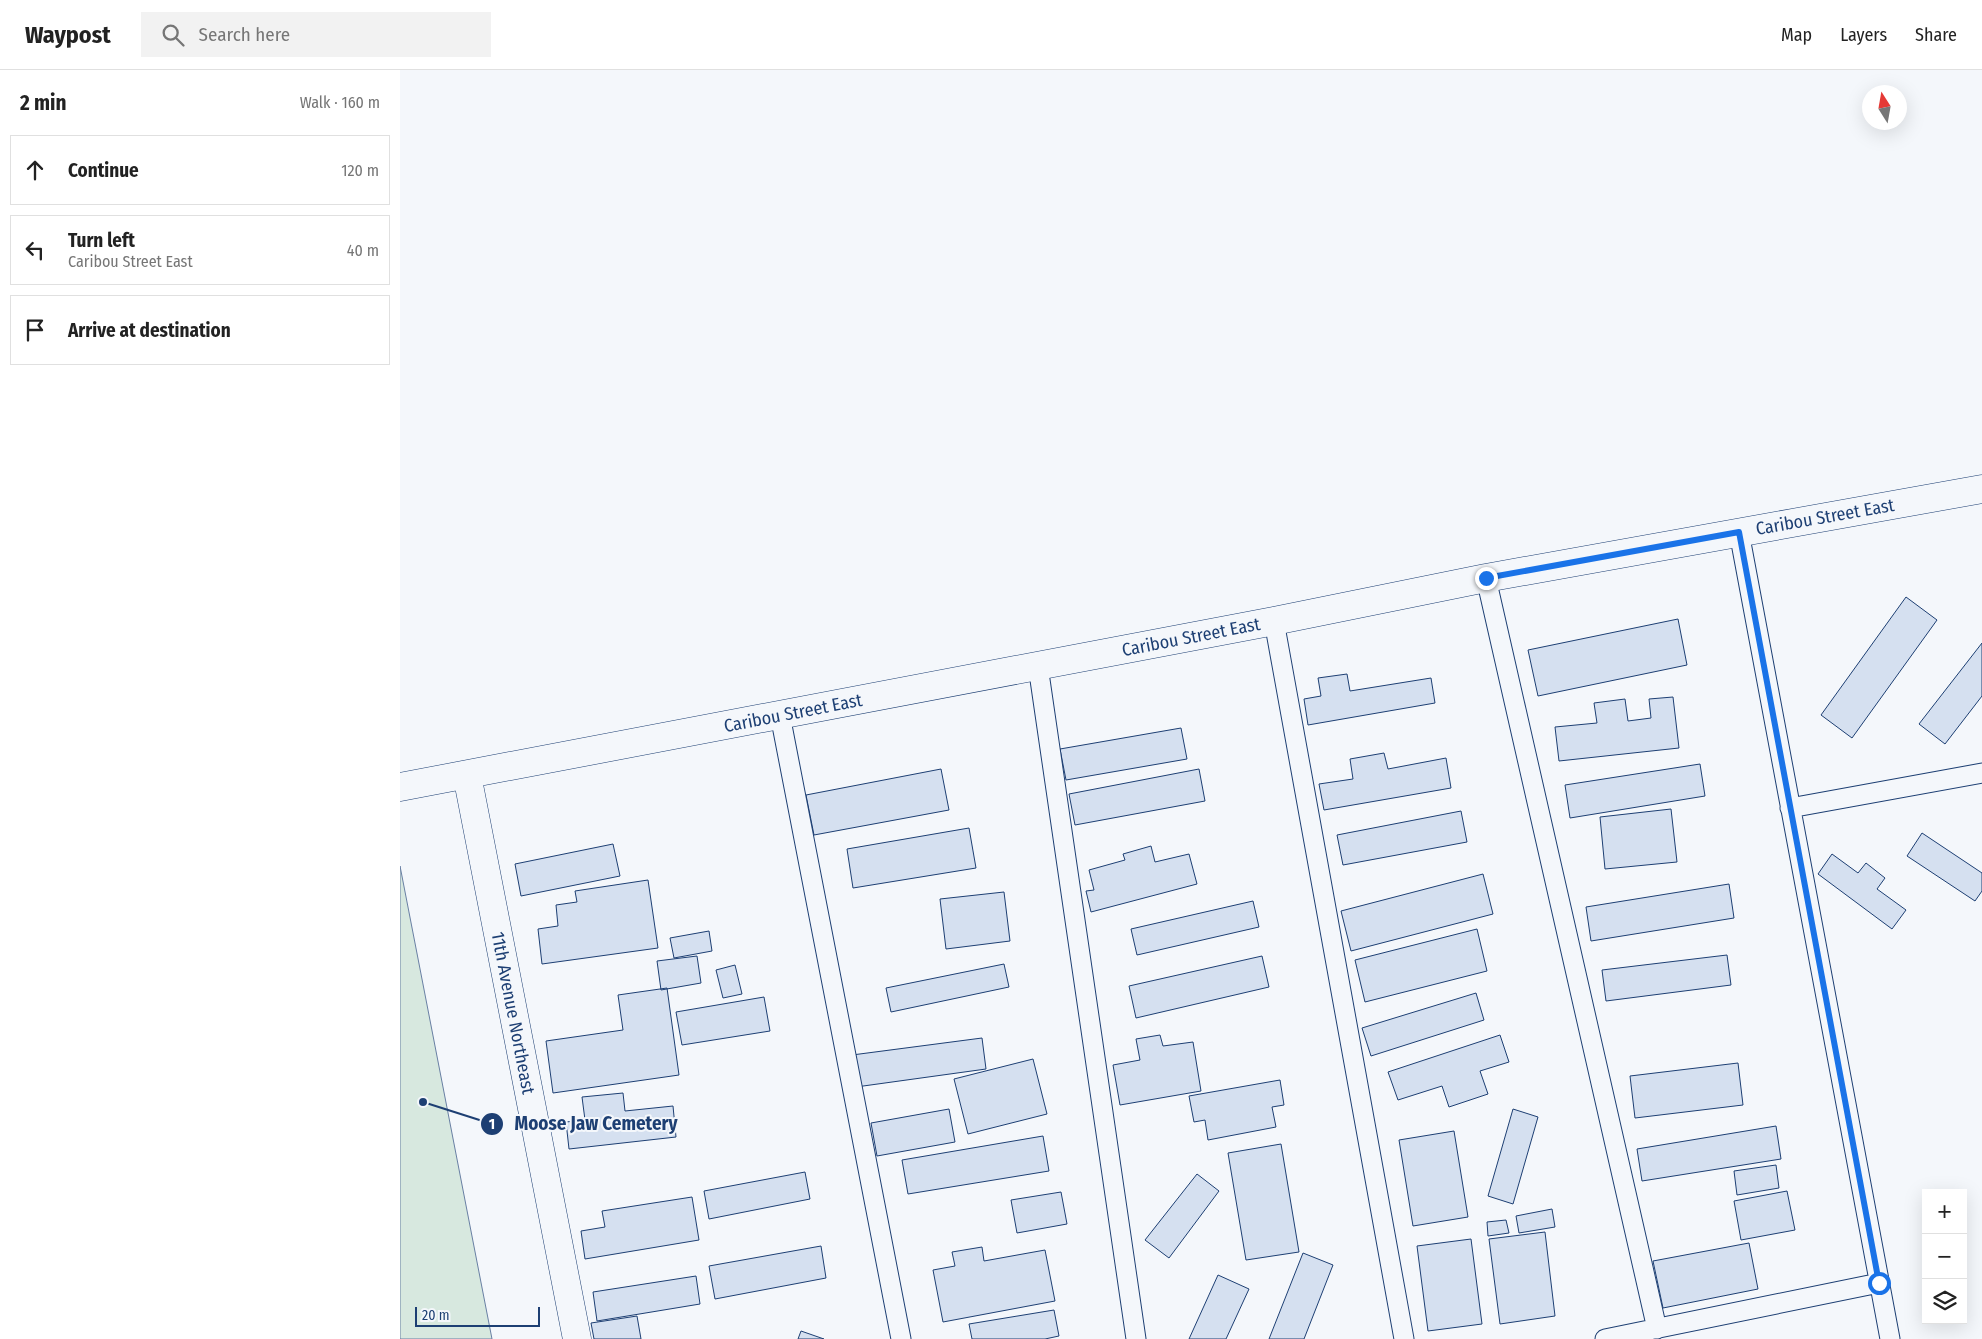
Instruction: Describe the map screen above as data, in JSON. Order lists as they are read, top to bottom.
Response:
{
  "streets": {
    "street": ["Caribou Street East", "11th Avenue Northeast"]
  },
  "crossings": [
    ["Caribou Street East", "11th Avenue Northeast"]
  ],
  "places": ["Moose Jaw Cemetery"],
  "scale_bar": "20 m",
  "north": "top",
  "page": {
    "header": "Waypost",
    "search": "Search here",
    "nav": ["Map", "Layers", "Share"],
    "heading": ["2 min", "Walk · 160 m"],
    "list": [
      ["Continue", "120 m"],
      ["Turn left", "Caribou Street East", "40 m"],
      "Arrive at destination"
    ],
    "map_buttons": ["+", "−"],
    "scale": "20 m"
  }
}
